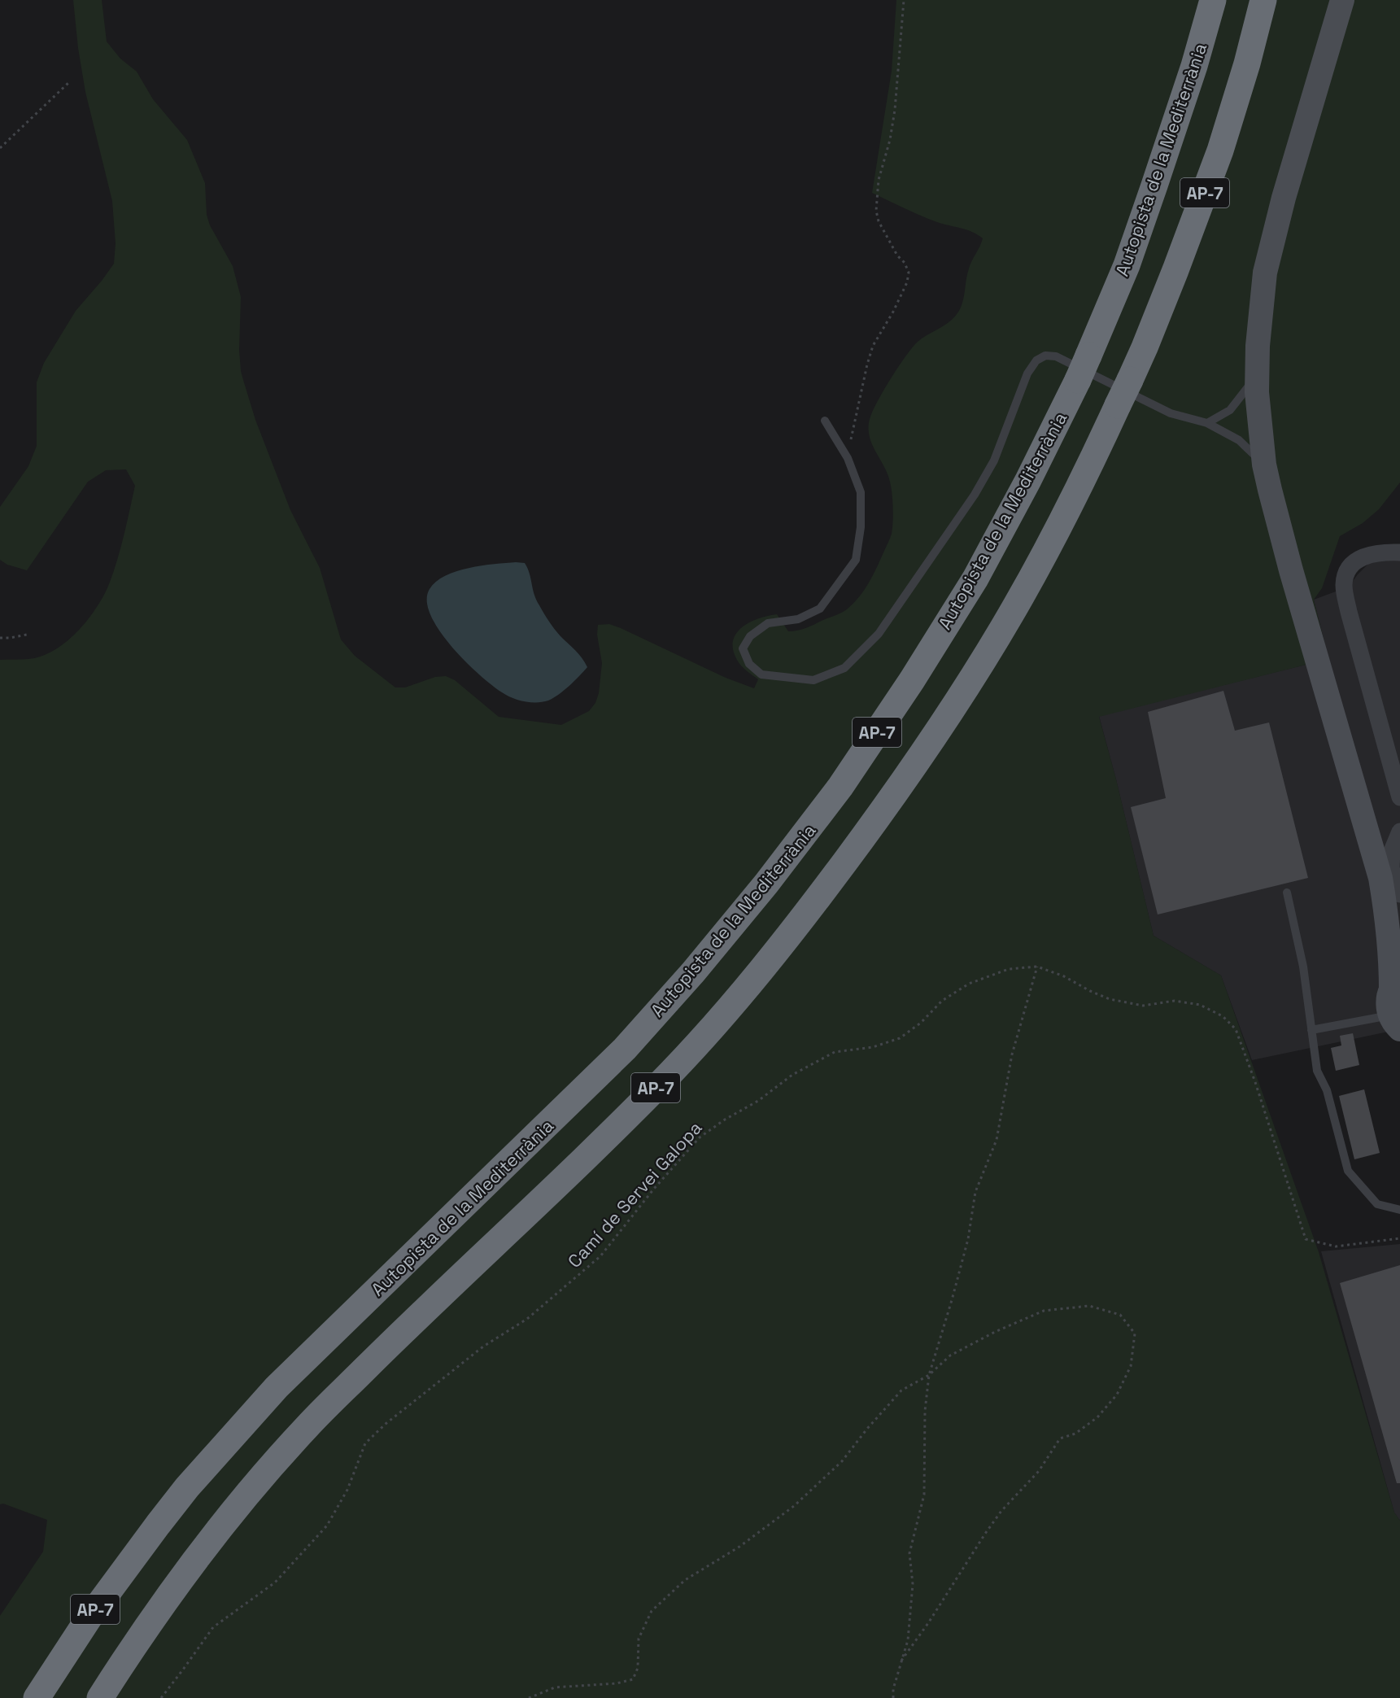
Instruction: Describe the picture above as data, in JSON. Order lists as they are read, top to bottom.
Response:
{
  "streets": {
    "highway": ["Autopista de la Mediterrània", "AP-7"],
    "path": ["Camí de Servei Galopa"]
  }
}
